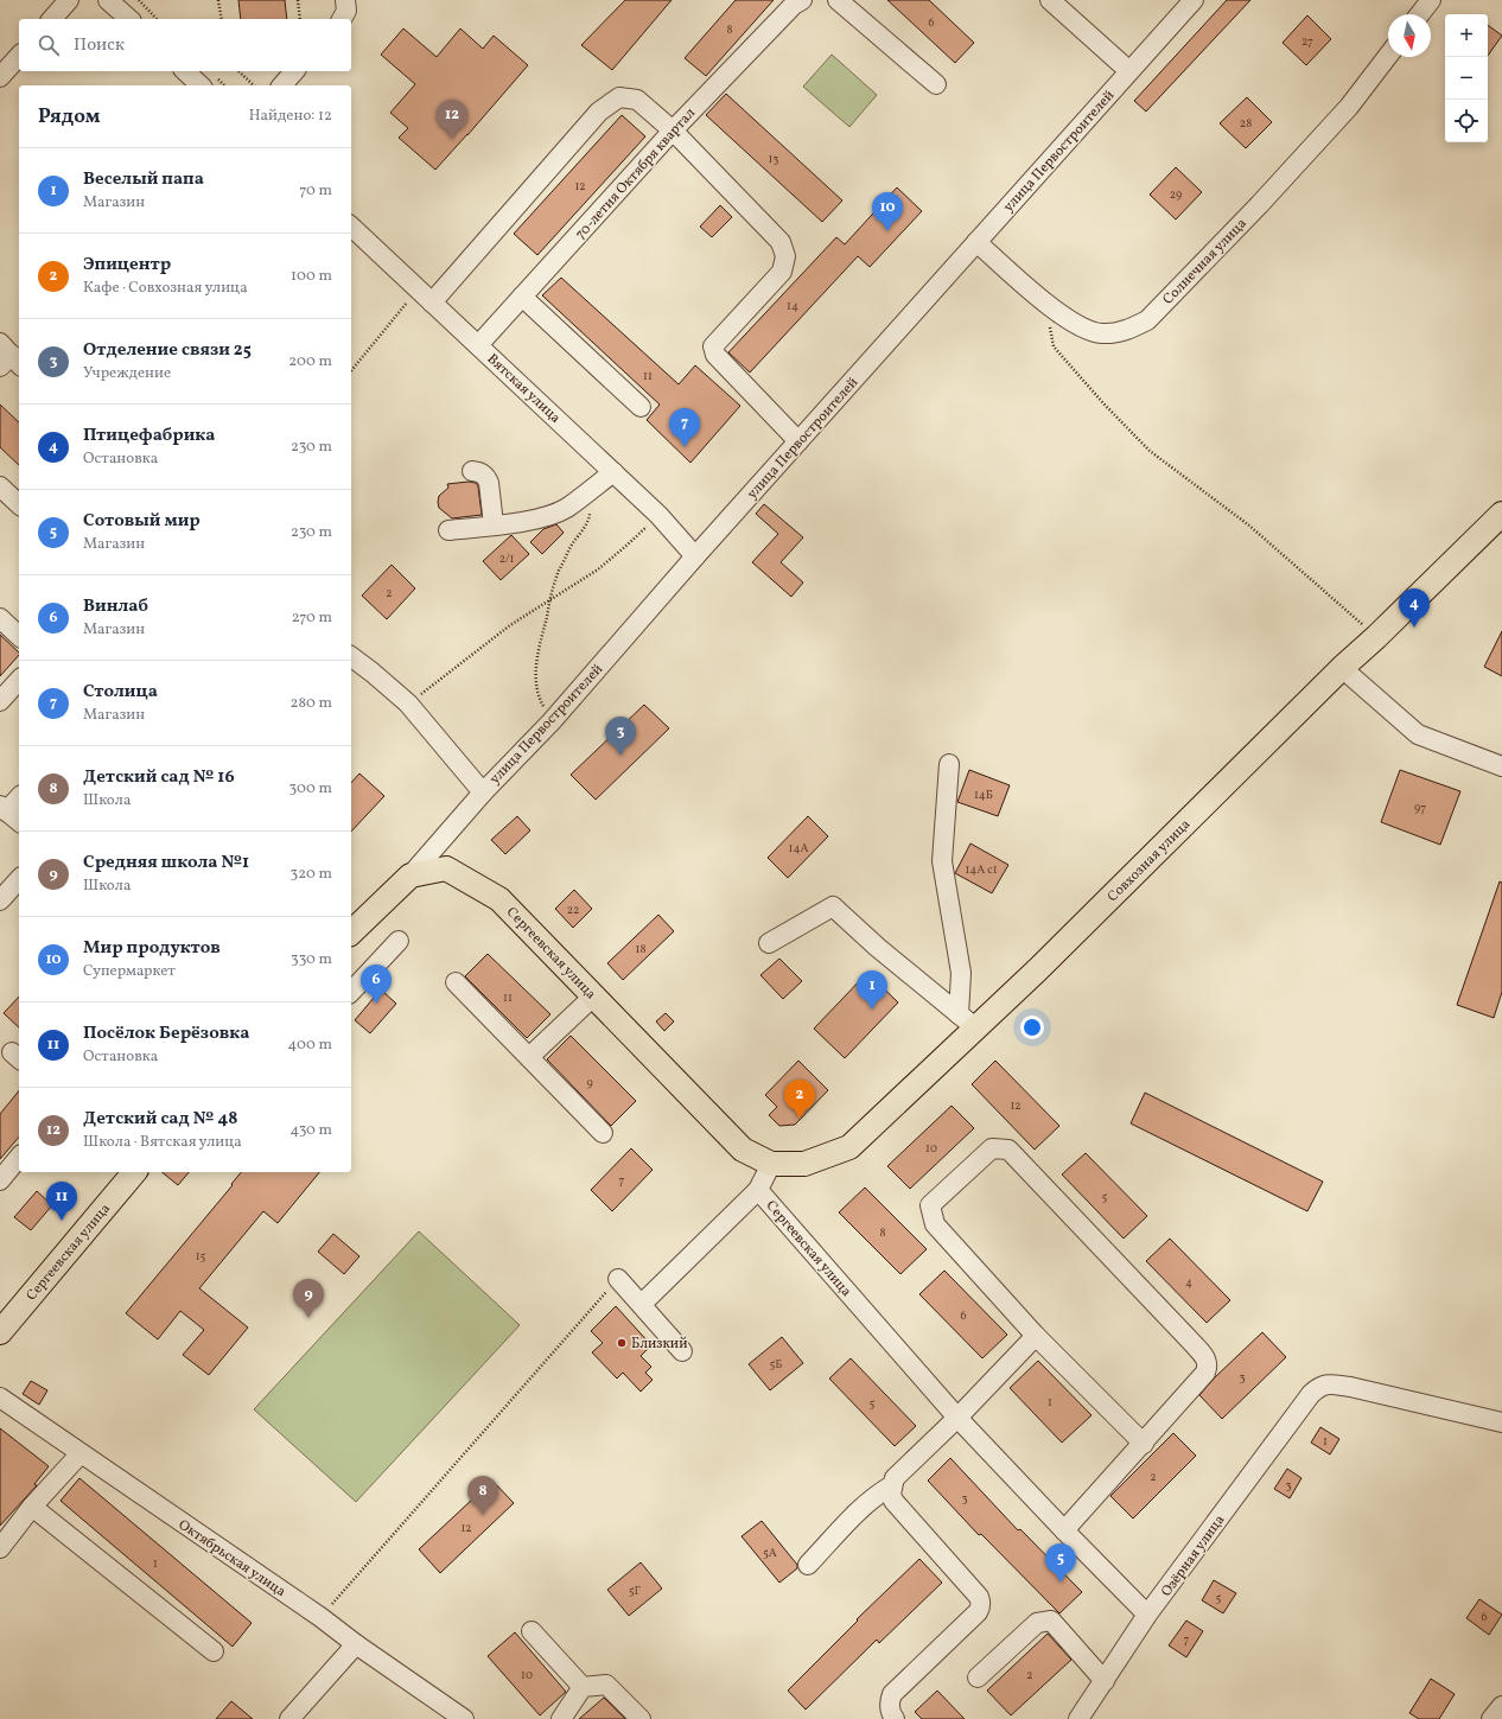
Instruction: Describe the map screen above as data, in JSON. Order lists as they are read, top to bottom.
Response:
{
  "streets": {
    "main road": ["Совхозная улица", "Сергеевская улица"],
    "street": [
      "улица Первостроителей",
      "70-летия Октября квартал",
      "Солнечная улица",
      "Вятская улица",
      "Озёрная улица",
      "Октябрьская улица"
    ]
  },
  "crossings": [
    ["улица Первостроителей", "Солнечная улица"],
    ["улица Первостроителей", "Вятская улица"],
    ["улица Первостроителей", "Сергеевская улица"],
    ["70-летия Октября квартал", "Вятская улица"],
    ["Совхозная улица", "Сергеевская улица"],
    ["Сергеевская улица", "Озёрная улица"]
  ],
  "places": ["Близкий"],
  "house_numbers": [
    "6",
    "8",
    "27",
    "28",
    "13",
    "12",
    "29",
    "14",
    "11",
    "2/1",
    "2",
    "14Б",
    "97",
    "14А",
    "14А с1",
    "22",
    "18",
    "11",
    "9",
    "12",
    "10",
    "7",
    "5",
    "8",
    "15",
    "4",
    "6",
    "5Б",
    "3",
    "1",
    "5",
    "1",
    "2",
    "3",
    "3",
    "12",
    "5А",
    "1",
    "5Г",
    "5",
    "6",
    "7",
    "10",
    "2"
  ],
  "north": "bottom",
  "page": {
    "map_buttons": ["+", "−"],
    "search": "Поиск",
    "heading": ["Рядом", "Найдено: 12"],
    "pins": [
      "12",
      "10",
      "7",
      "4",
      "3",
      "6",
      "1",
      "2",
      "11",
      "9",
      "8",
      "5"
    ],
    "list": [
      {
        "mark": "1",
        "name": "Веселый папа",
        "note": "Магазин",
        "value": "70 m"
      },
      {
        "mark": "2",
        "name": "Эпицентр",
        "note": "Кафе · Совхозная улица",
        "value": "100 m"
      },
      {
        "mark": "3",
        "name": "Отделение связи 25",
        "note": "Учреждение",
        "value": "200 m"
      },
      {
        "mark": "4",
        "name": "Птицефабрика",
        "note": "Остановка",
        "value": "230 m"
      },
      {
        "mark": "5",
        "name": "Сотовый мир",
        "note": "Магазин",
        "value": "230 m"
      },
      {
        "mark": "6",
        "name": "Винлаб",
        "note": "Магазин",
        "value": "270 m"
      },
      {
        "mark": "7",
        "name": "Столица",
        "note": "Магазин",
        "value": "280 m"
      },
      {
        "mark": "8",
        "name": "Детский сад № 16",
        "note": "Школа",
        "value": "300 m"
      },
      {
        "mark": "9",
        "name": "Средняя школа №1",
        "note": "Школа",
        "value": "320 m"
      },
      {
        "mark": "10",
        "name": "Мир продуктов",
        "note": "Супермаркет",
        "value": "330 m"
      },
      {
        "mark": "11",
        "name": "Посёлок Берёзовка",
        "note": "Остановка",
        "value": "400 m"
      },
      {
        "mark": "12",
        "name": "Детский сад № 48",
        "note": "Школа · Вятская улица",
        "value": "430 m"
      }
    ]
  }
}
